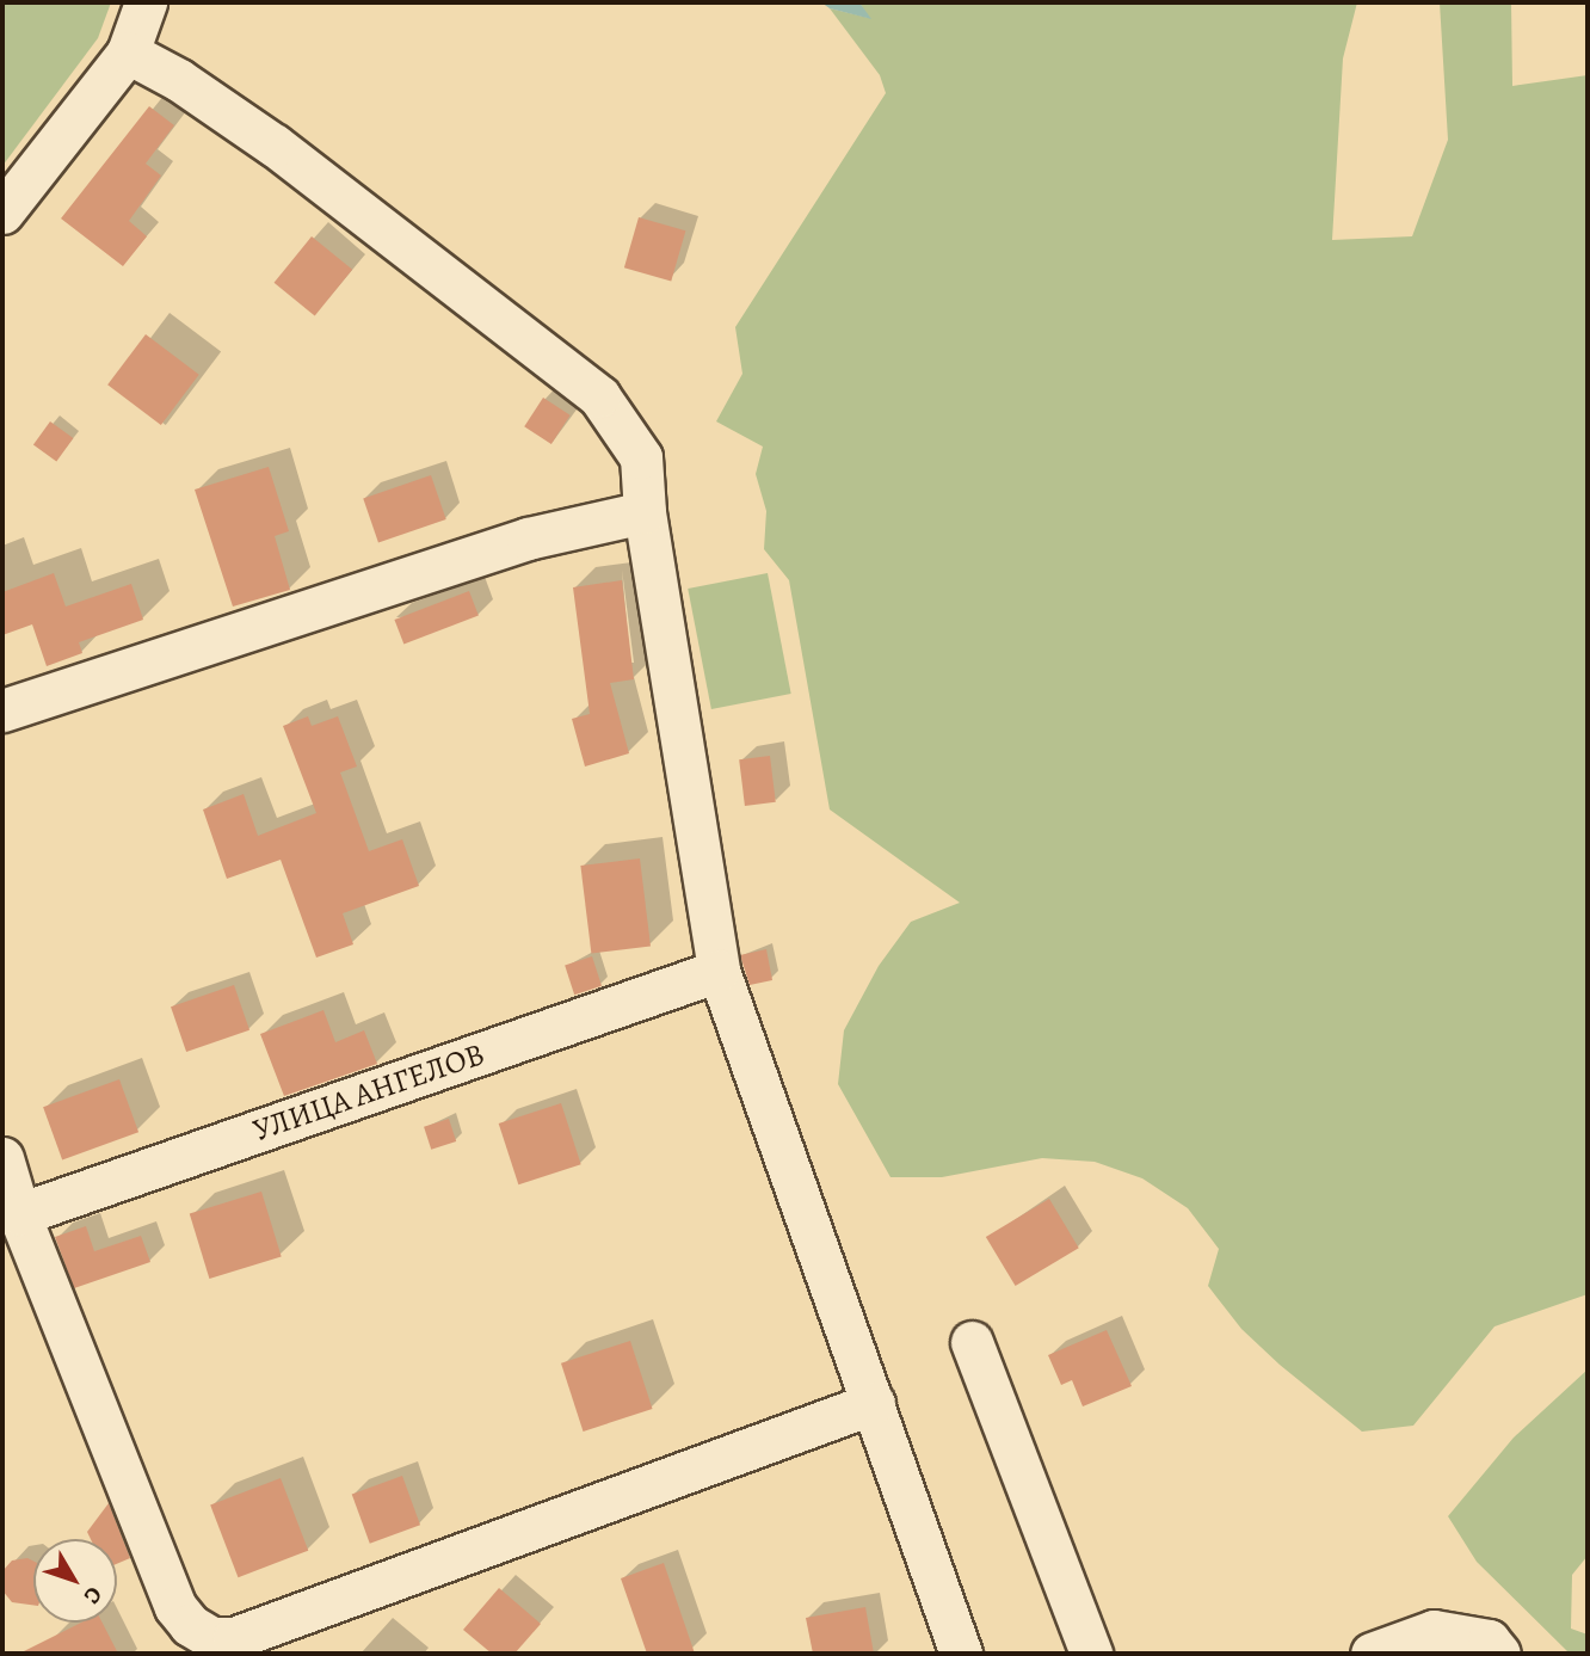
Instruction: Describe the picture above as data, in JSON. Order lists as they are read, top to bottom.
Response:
{
  "streets": {
    "street": ["УЛИЦА АНГЕЛОВ"]
  },
  "north": "bottom right"
}
